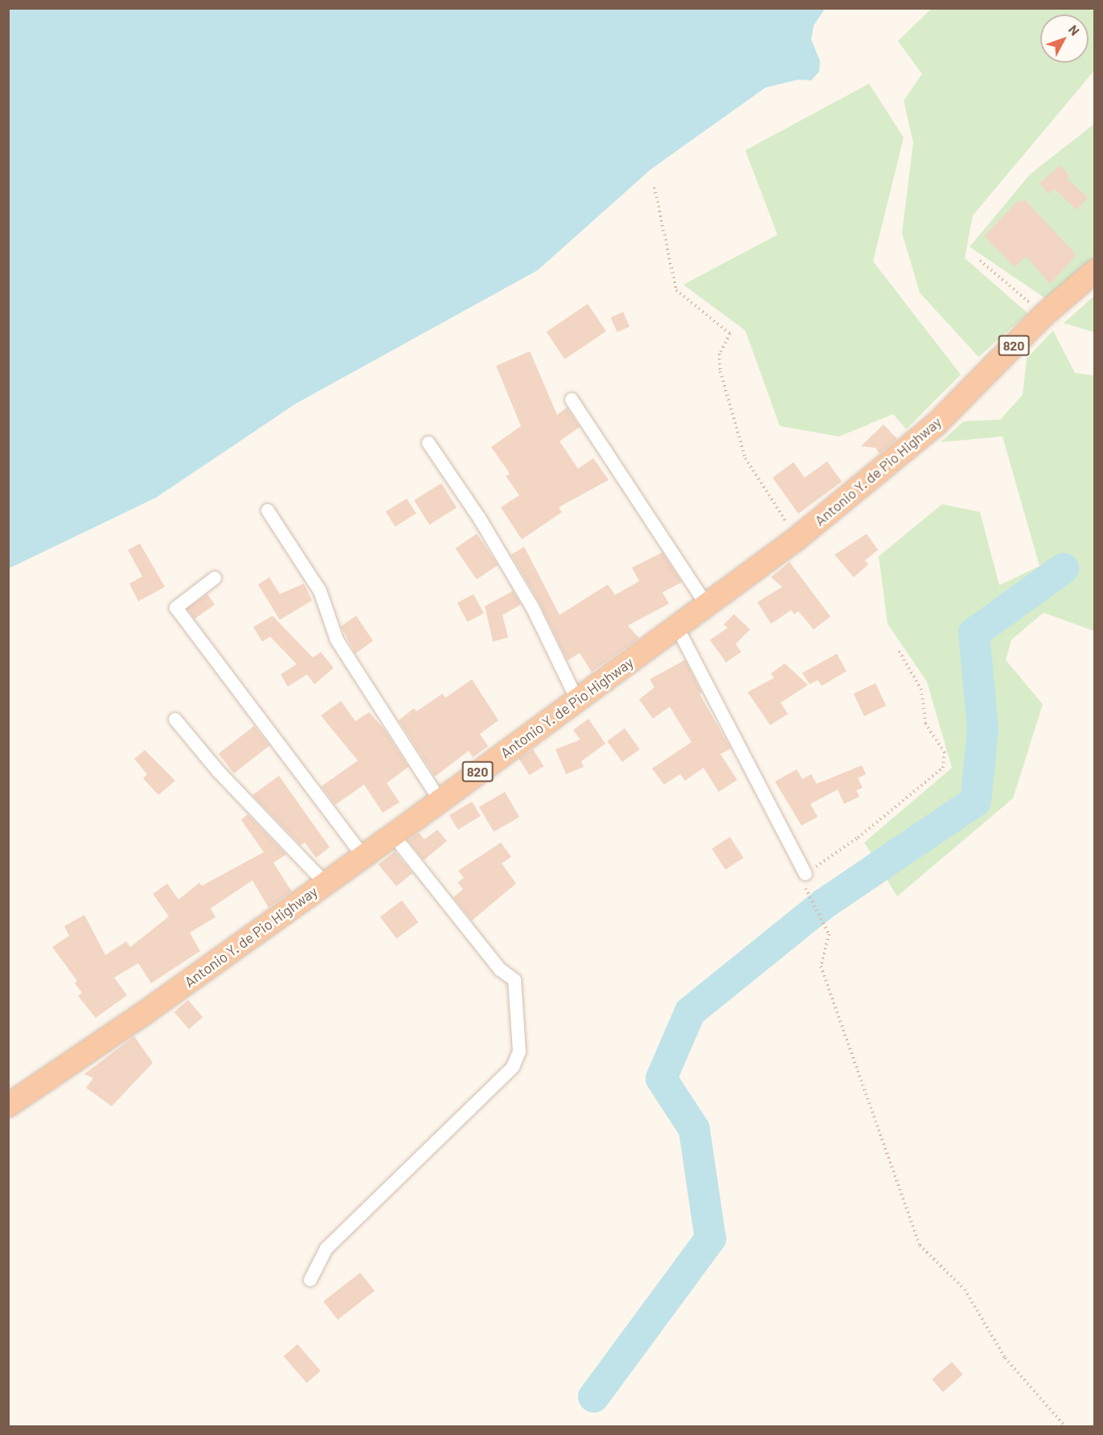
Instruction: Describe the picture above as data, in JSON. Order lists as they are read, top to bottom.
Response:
{
  "streets": {
    "highway": ["820", "Antonio Y. de Pio Highway"]
  },
  "north": "top right"
}
